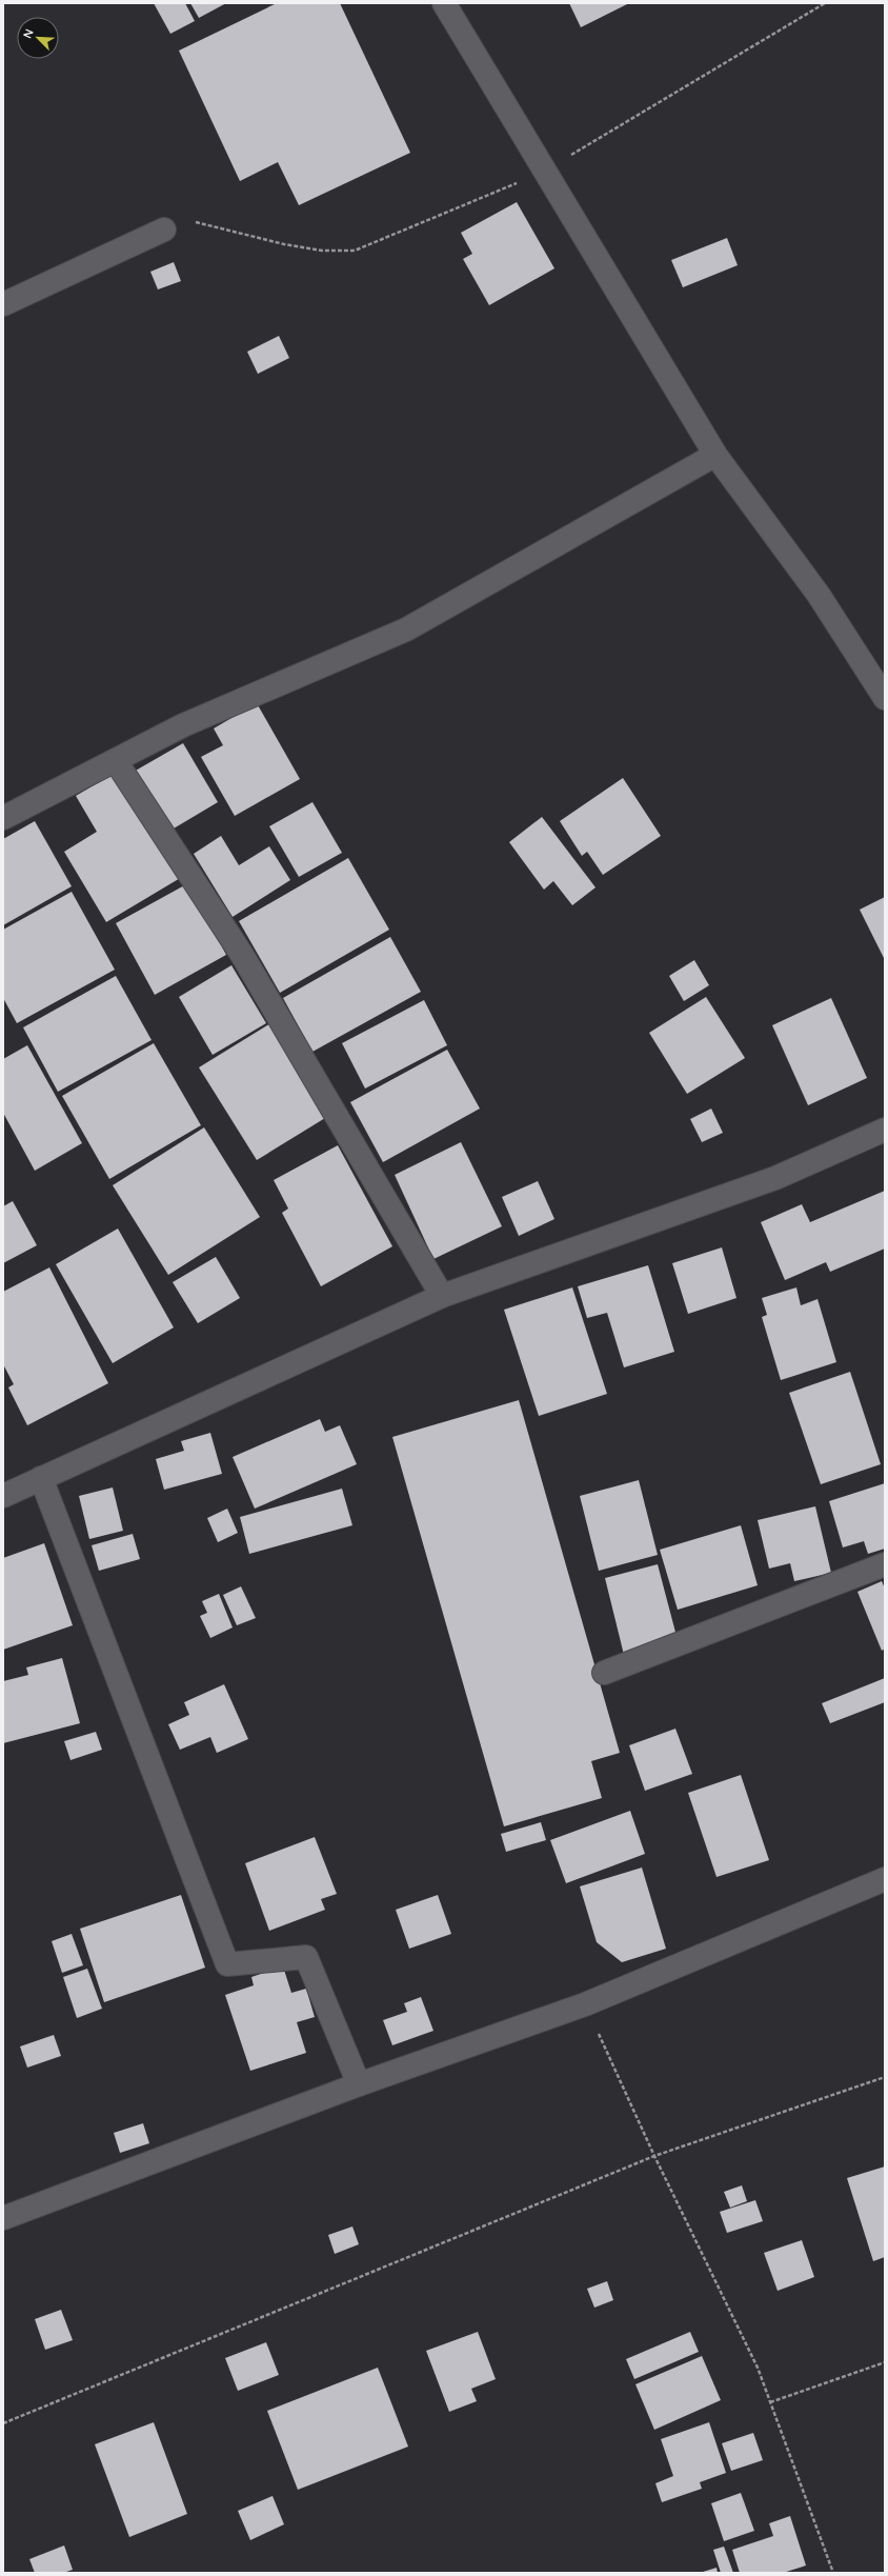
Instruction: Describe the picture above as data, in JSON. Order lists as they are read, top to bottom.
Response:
{
  "north": "top left"
}
